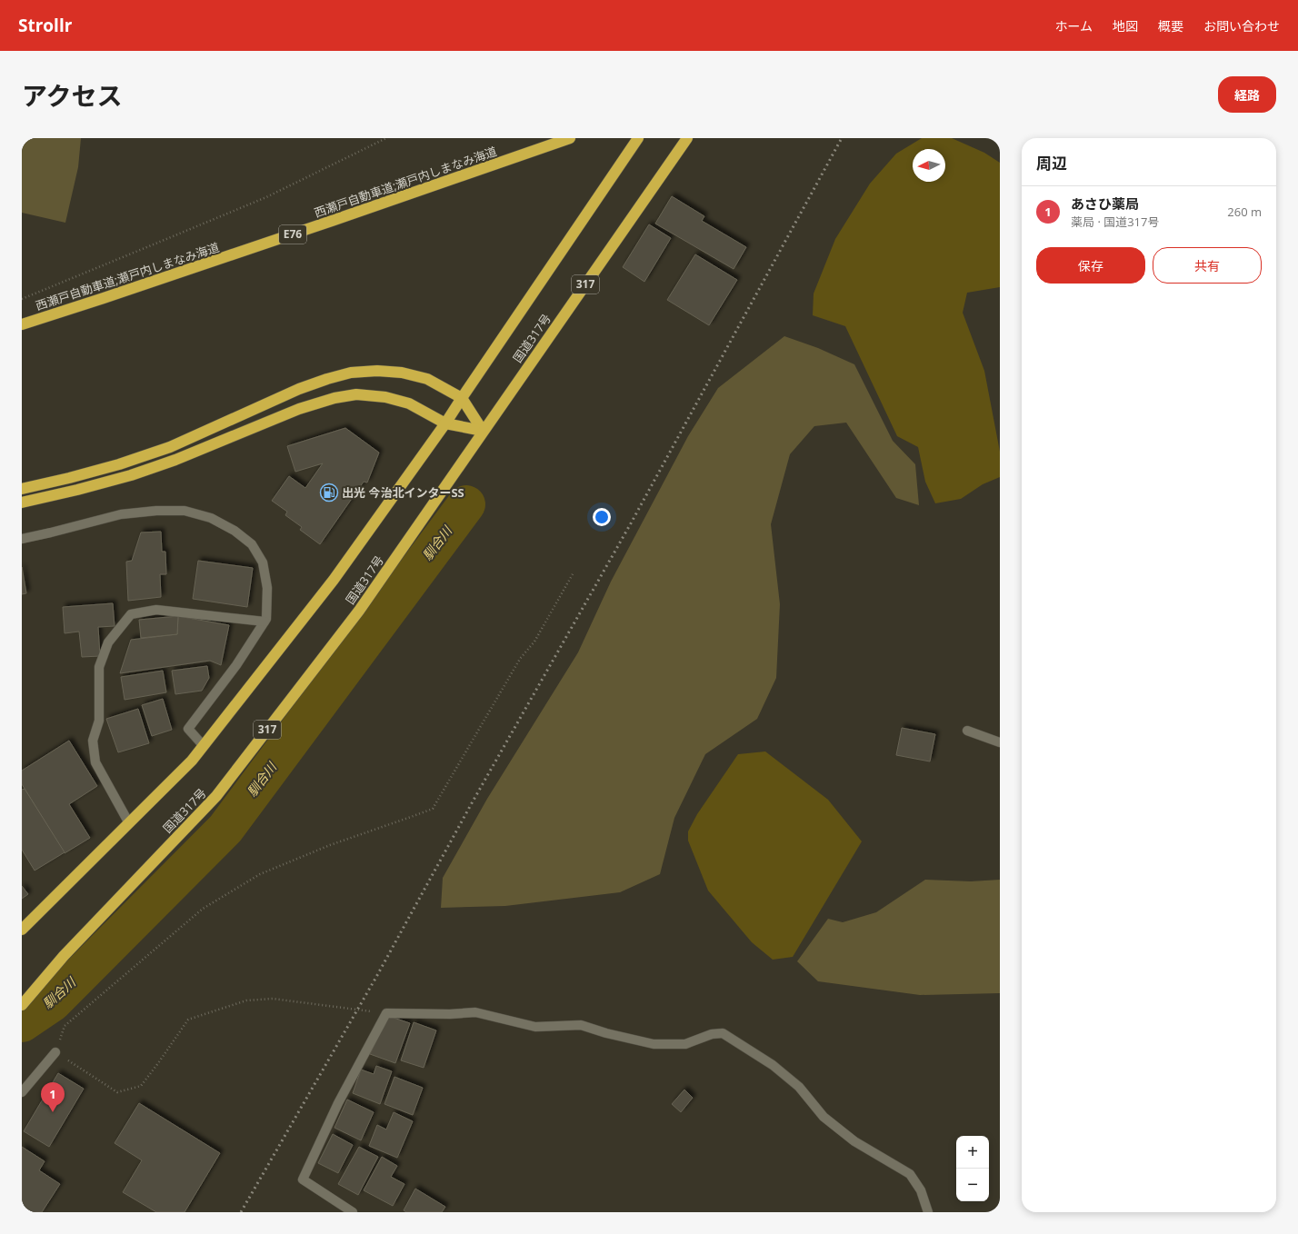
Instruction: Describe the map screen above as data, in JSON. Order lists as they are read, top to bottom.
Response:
{
  "streets": {
    "highway": [
      "西瀬戸自動車道;瀬戸内しまなみ海道",
      "E76",
      "317",
      "国道317号"
    ]
  },
  "water": ["馴合川"],
  "places": {
    "fuel station": ["出光 今治北インターSS"]
  },
  "north": "left",
  "page": {
    "header": "Strollr",
    "nav": [
      "ホーム",
      "地図",
      "概要",
      "お問い合わせ"
    ],
    "title": "アクセス",
    "buttons": [
      "経路",
      ["保存", "共有"]
    ],
    "heading": "周辺",
    "list": [
      {
        "mark": "1",
        "name": "あさひ薬局",
        "note": "薬局 · 国道317号",
        "value": "260 m"
      }
    ],
    "pins": "1",
    "map_buttons": ["+", "−"]
  }
}
